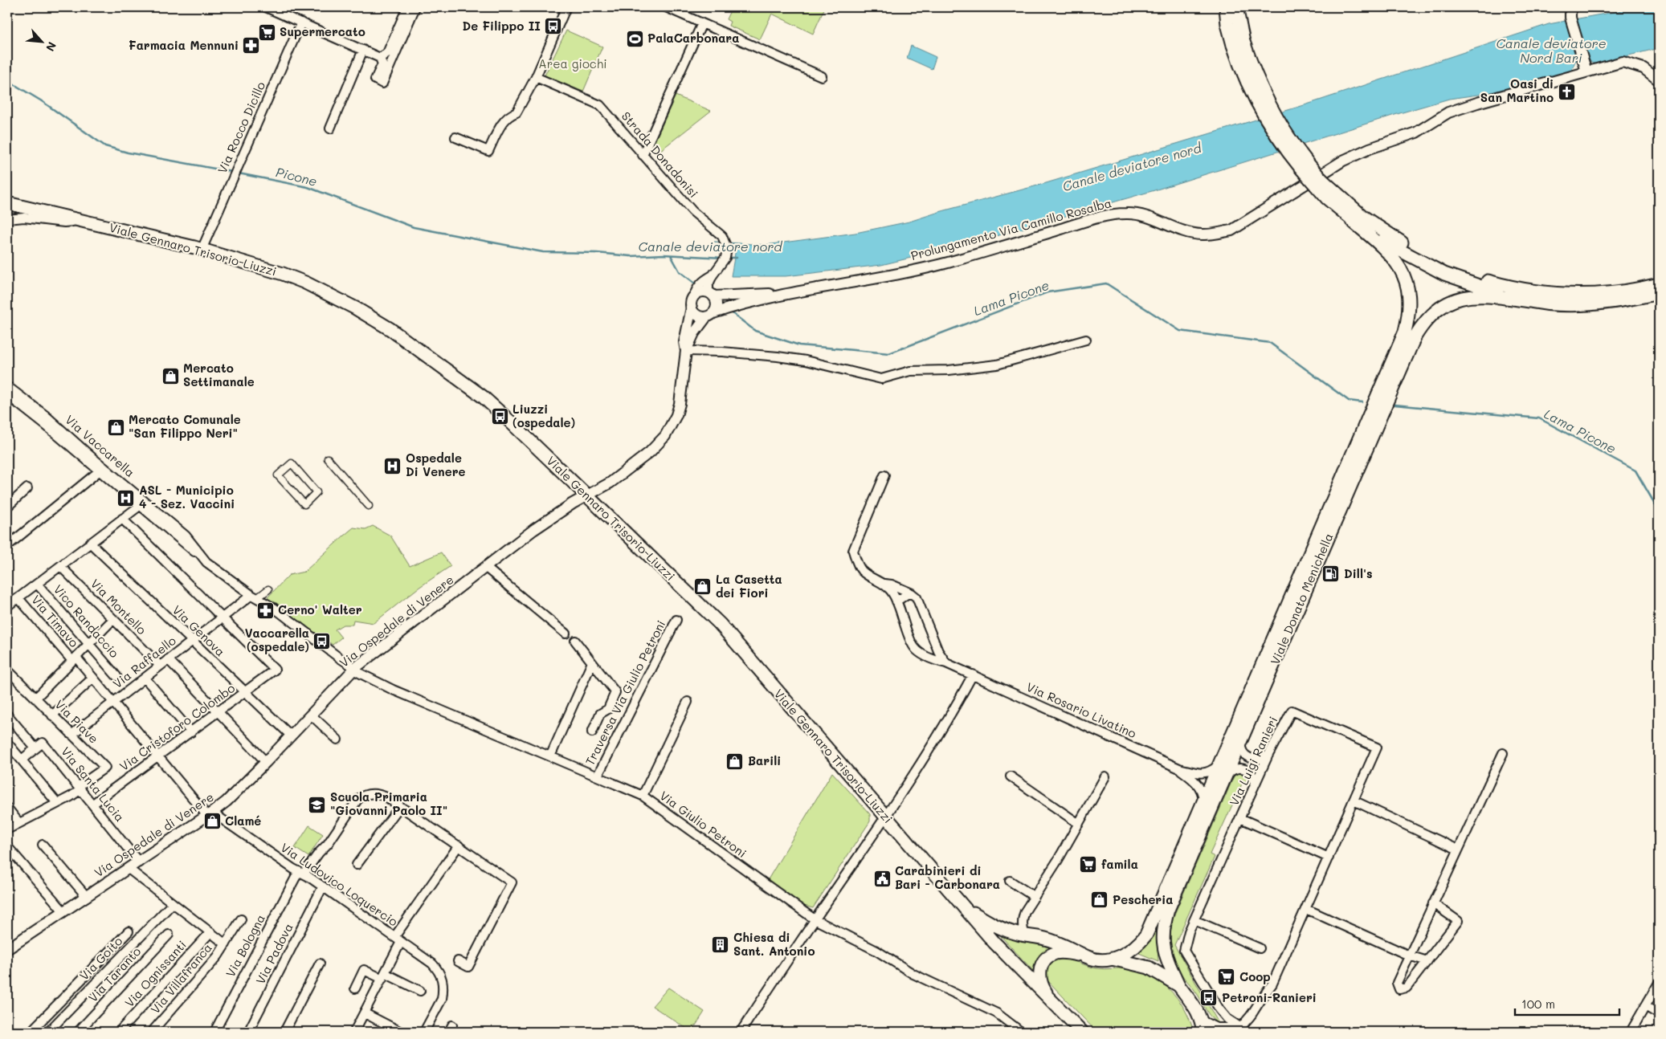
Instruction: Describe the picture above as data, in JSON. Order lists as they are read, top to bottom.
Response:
{
  "streets": {
    "main road": ["Viale Gennaro Trisorio-Liuzzi", "Viale Donato Menichella"],
    "street": [
      "Via Rocco Dicillo",
      "Strada Donadonisi",
      "Prolungamento Via Camillo Rosalba",
      "Via Vaccarella",
      "Via Montello",
      "Via Timavo",
      "Vico Randaccio",
      "Via Ospedale di Venere",
      "Via Genova",
      "Via Raffaello",
      "Traversa Via Giulio Petroni",
      "Via Rosario Livatino",
      "Via Piave",
      "Via Cristoforo Colombo",
      "Via Luigi Ranieri",
      "Via Santa Lucia",
      "Via Giulio Petroni",
      "Via Ludovico Loquercio",
      "Via Bologna",
      "Via Padova",
      "Via Goito",
      "Via Ognissanti",
      "Via Taranto",
      "Via Villafranca"
    ]
  },
  "crossings": [
    ["Via Rocco Dicillo", "Viale Gennaro Trisorio-Liuzzi"],
    ["Strada Donadonisi", "Prolungamento Via Camillo Rosalba"],
    ["Strada Donadonisi", "Via Ospedale di Venere"],
    ["Prolungamento Via Camillo Rosalba", "Via Ospedale di Venere"],
    ["Viale Gennaro Trisorio-Liuzzi", "Viale Donato Menichella"],
    ["Viale Gennaro Trisorio-Liuzzi", "Via Ospedale di Venere"],
    ["Via Vaccarella", "Via Ospedale di Venere"],
    ["Via Vaccarella", "Via Raffaello"],
    ["Via Vaccarella", "Via Giulio Petroni"],
    ["Via Montello", "Via Raffaello"],
    ["Via Timavo", "Via Raffaello"],
    ["Via Timavo", "Via Cristoforo Colombo"],
    ["Via Timavo", "Via Ludovico Loquercio"],
    ["Via Ospedale di Venere", "Via Genova"],
    ["Via Ospedale di Venere", "Via Santa Lucia"],
    ["Via Ospedale di Venere", "Via Giulio Petroni"],
    ["Via Ospedale di Venere", "Via Ludovico Loquercio"],
    ["Via Genova", "Via Raffaello"],
    ["Via Genova", "Via Cristoforo Colombo"],
    ["Via Raffaello", "Via Piave"],
    ["Via Raffaello", "Via Cristoforo Colombo"],
    ["Traversa Via Giulio Petroni", "Via Giulio Petroni"],
    ["Via Piave", "Via Santa Lucia"],
    ["Via Cristoforo Colombo", "Via Santa Lucia"],
    ["Via Cristoforo Colombo", "Via Ludovico Loquercio"],
    ["Via Ludovico Loquercio", "Via Bologna"],
    ["Via Ludovico Loquercio", "Via Padova"]
  ],
  "water": [
    "Canale deviatore Nord Bari",
    "Canale deviatore nord",
    "Picone",
    "Lama Picone"
  ],
  "parks": ["Area giochi"],
  "places": {
    "bus stop": [
      "De Filippo II",
      "Liuzzi (ospedale)",
      "Vaccarella (ospedale)",
      "Petroni-Ranieri"
    ],
    "supermarket": ["Supermercato", "famila", "Coop"],
    "sports": ["PalaCarbonara"],
    "pharmacy": ["Farmacia Mennuni", "Cerno' Walter"],
    "church": ["Oasi di San Martino"],
    "shop": [
      "Mercato Settimanale",
      "Mercato Comunale \"San Filippo Neri\"",
      "La Casetta dei Fiori",
      "Barili",
      "Clamé",
      "Pescheria"
    ],
    "hospital": ["Ospedale Di Venere", "ASL - Municipio 4 - Sez. Vaccini"],
    "fuel station": ["Dill's"],
    "school or university": ["Scuola Primaria \"Giovanni Paolo II\""],
    "public building": ["Carabinieri di Bari - Carbonara"],
    "building": ["Chiesa di Sant. Antonio"]
  },
  "scale_bar": "100 m",
  "north": "bottom right"
}
